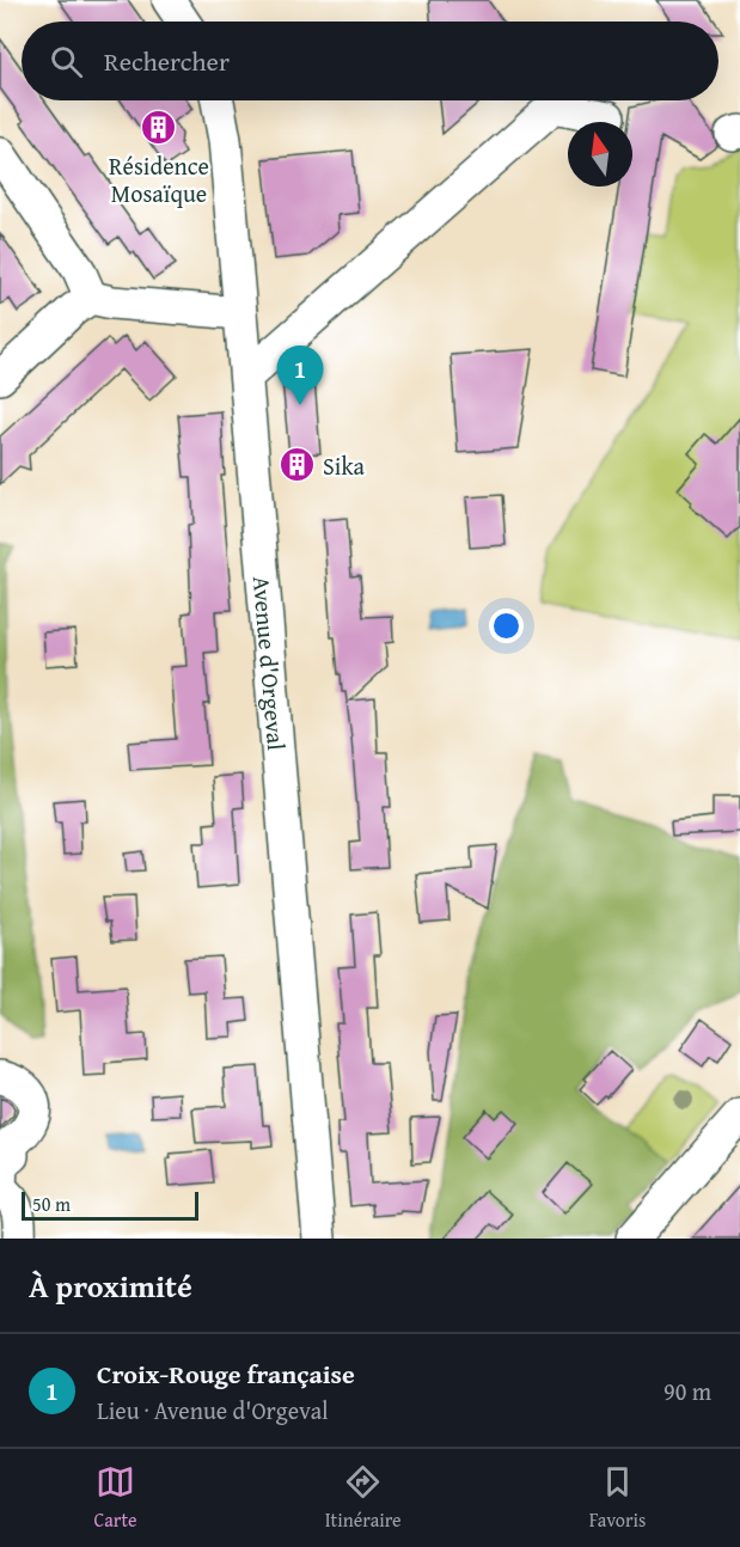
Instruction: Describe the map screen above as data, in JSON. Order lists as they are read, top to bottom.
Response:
{
  "streets": {
    "street": ["Avenue d'Orgeval"]
  },
  "places": {
    "building": ["Résidence Mosaïque", "Sika"]
  },
  "scale_bar": "50 m",
  "north": "top",
  "page": {
    "search": "Rechercher",
    "pins": "1",
    "scale": "50 m",
    "heading": "À proximité",
    "list": [
      {
        "mark": "1",
        "name": "Croix-Rouge française",
        "note": "Lieu · Avenue d'Orgeval",
        "value": "90 m"
      }
    ],
    "nav": ["Carte", "Itinéraire", "Favoris"]
  }
}
